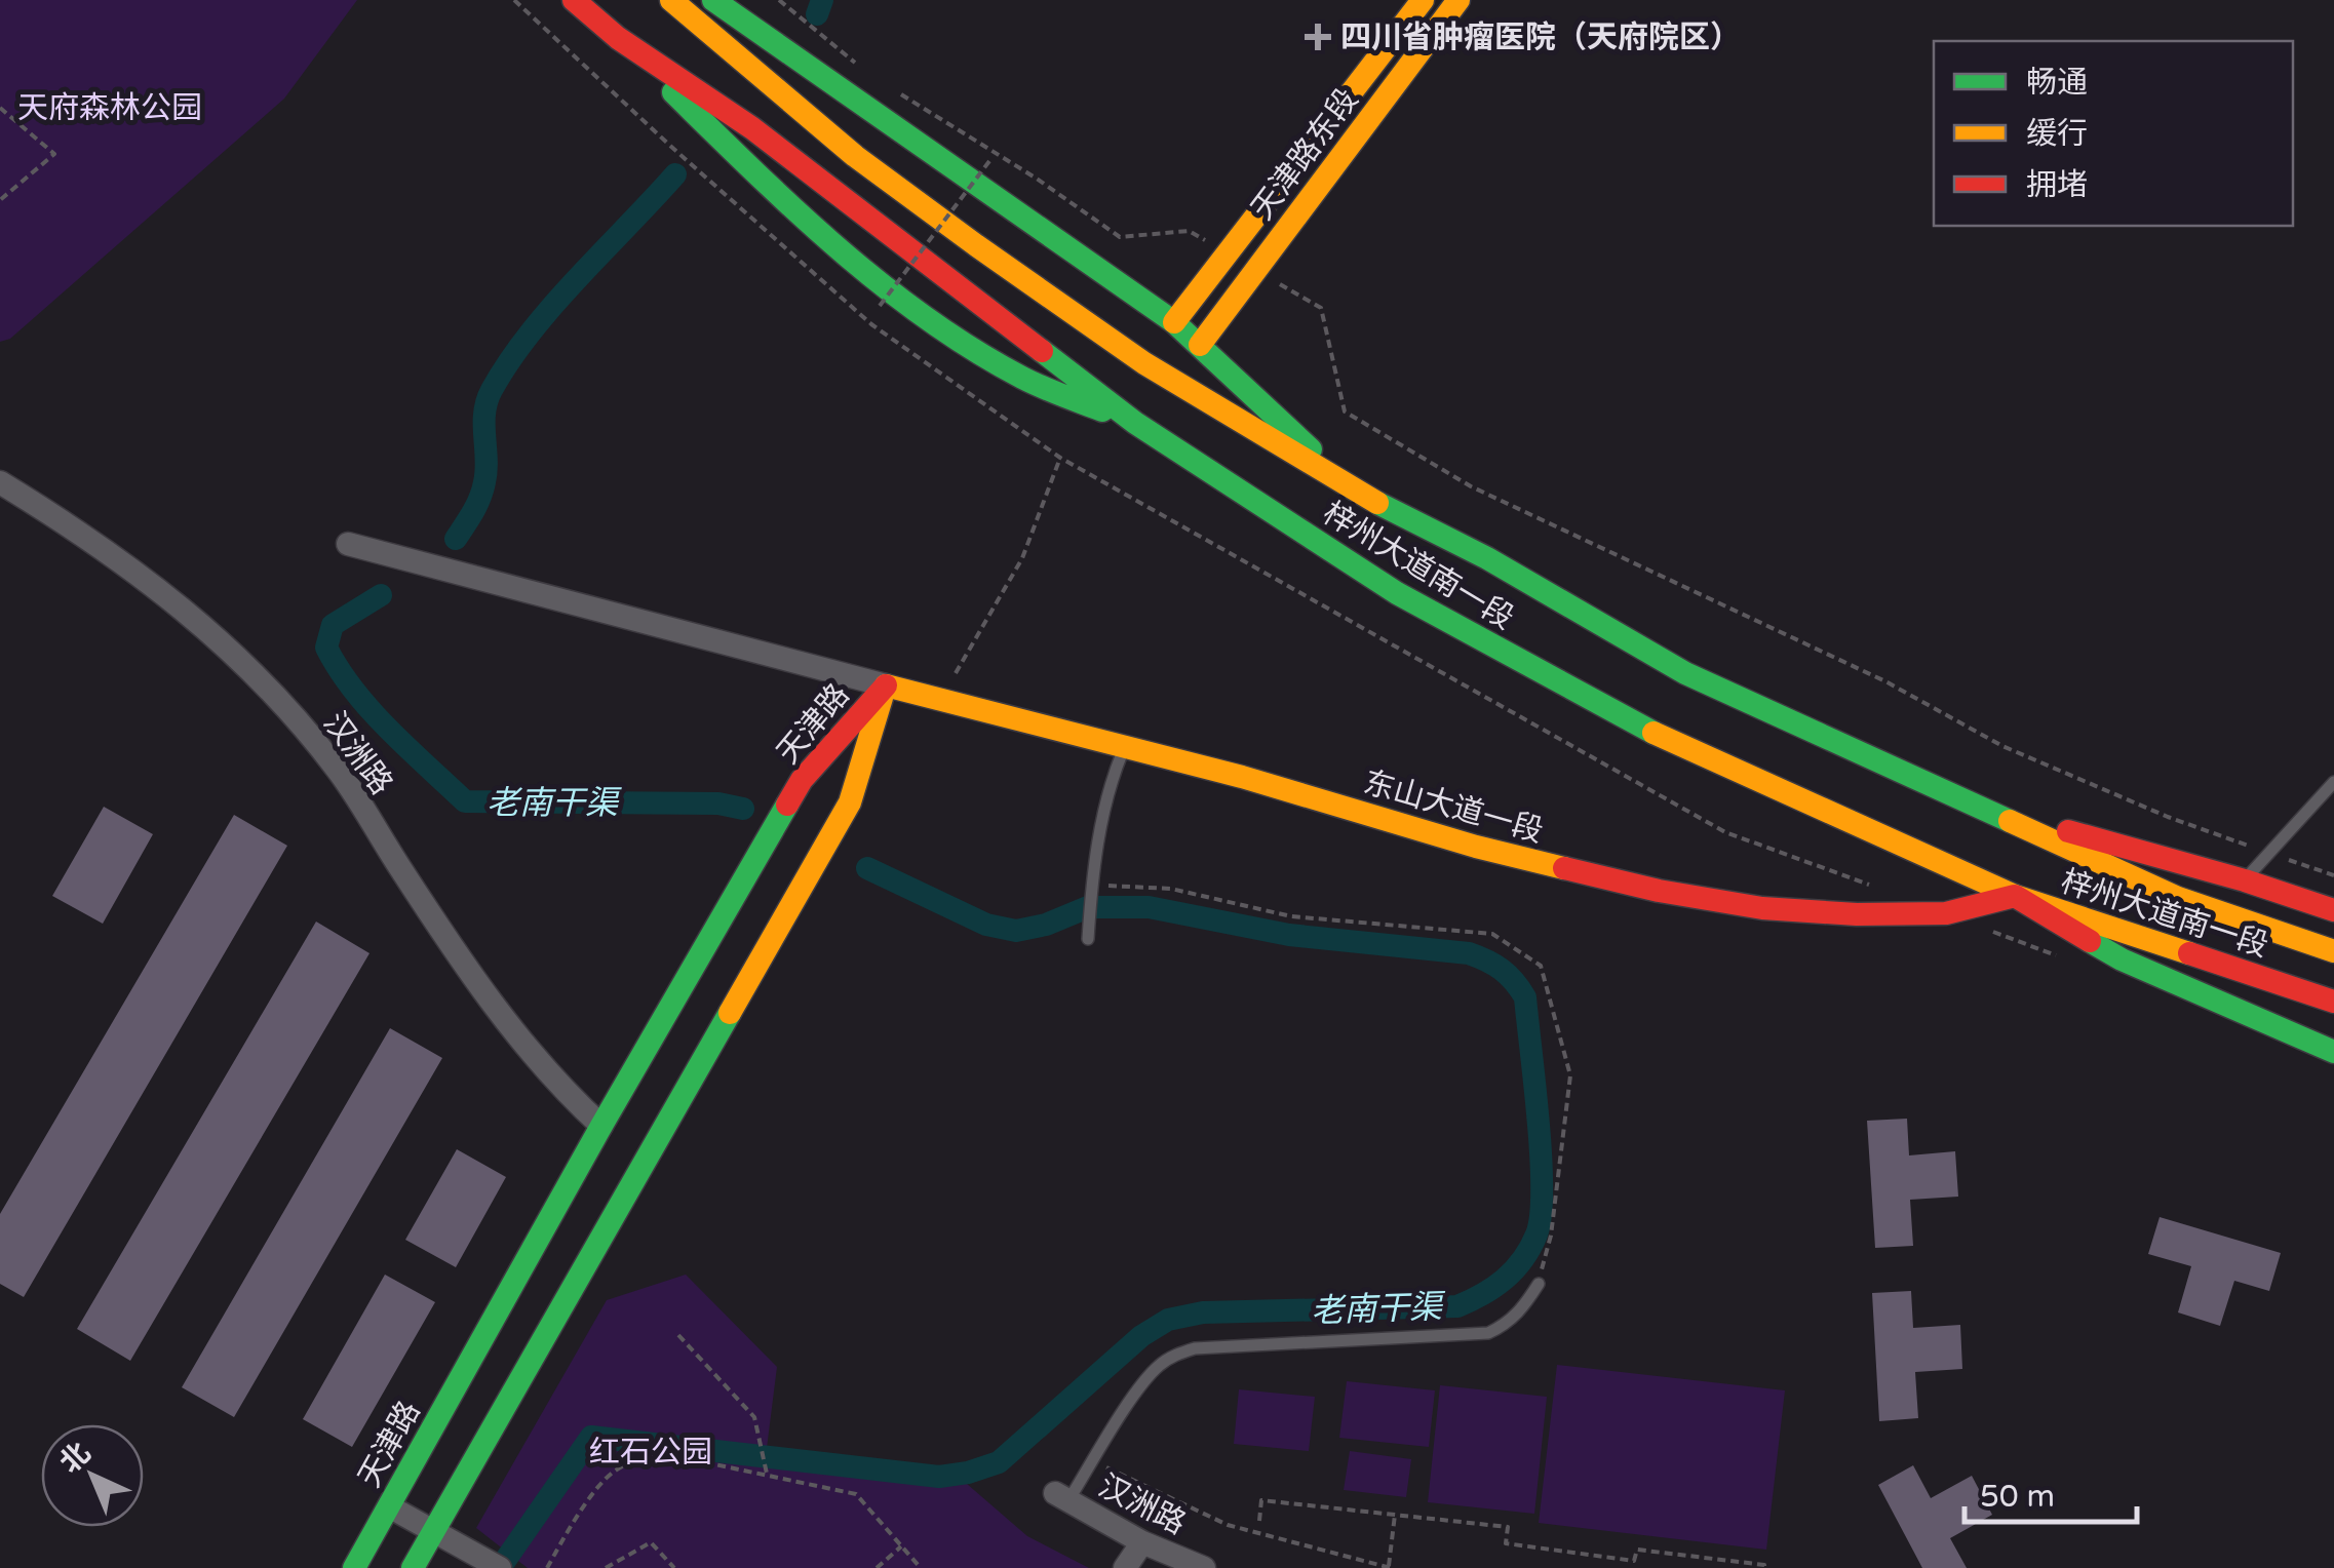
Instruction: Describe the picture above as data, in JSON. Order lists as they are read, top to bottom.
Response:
{
  "streets": {
    "main road": [
      "天津路东段",
      "梓州大道南一段",
      "天津路",
      "东山大道一段"
    ],
    "street": ["汉洲路"]
  },
  "crossings": [
    ["梓州大道南一段", "东山大道一段"],
    ["天津路", "汉洲路"],
    ["天津路", "东山大道一段"]
  ],
  "water": ["老南干渠"],
  "parks": ["天府森林公园", "红石公园"],
  "places": {
    "health": ["四川省肿瘤医院（天府院区）"]
  },
  "legend": ["畅通", "缓行", "拥堵"],
  "scale_bar": "50 m",
  "north": "top left"
}
